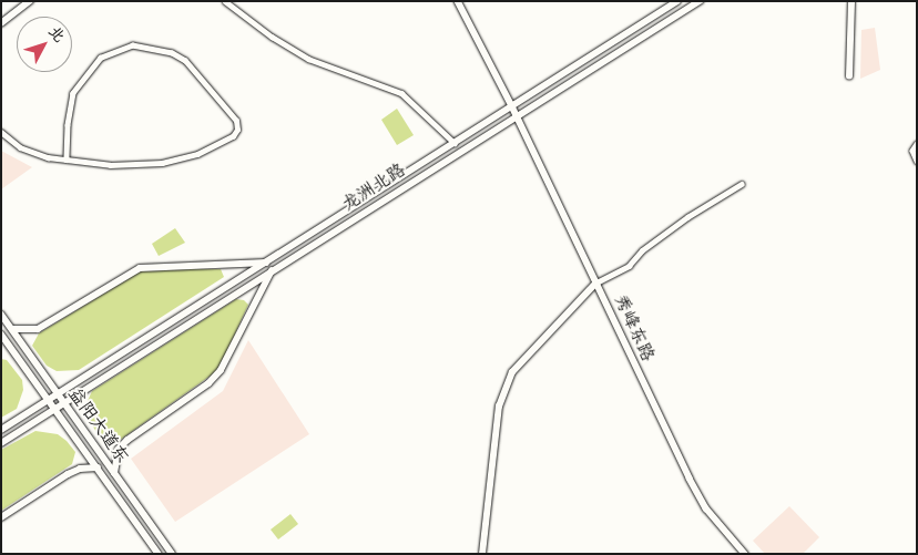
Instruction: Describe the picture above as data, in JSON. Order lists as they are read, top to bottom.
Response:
{
  "streets": {
    "main road": ["龙洲北路", "秀峰东路", "益阳大道东"]
  },
  "crossings": [
    ["龙洲北路", "秀峰东路"],
    ["龙洲北路", "益阳大道东"]
  ],
  "north": "top right"
}
